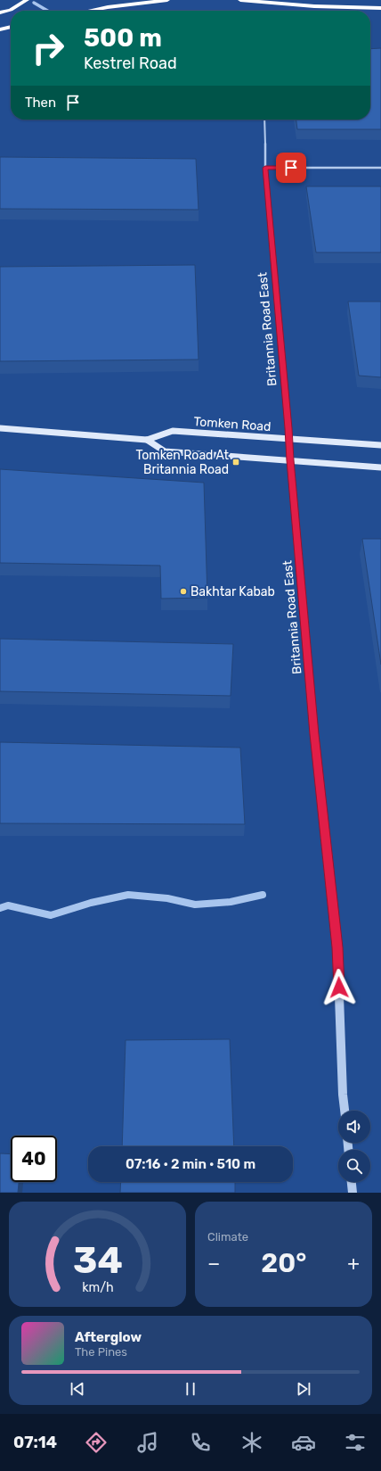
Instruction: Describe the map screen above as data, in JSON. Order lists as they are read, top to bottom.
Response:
{
  "streets": {
    "main road": ["Tomken Road"],
    "street": ["Britannia Road East"]
  },
  "crossings": [
    ["Britannia Road East", "Tomken Road"]
  ],
  "places": {
    "transit": ["Tomken Road At Britannia Road"],
    "other": ["Bakhtar Kabab"]
  },
  "page": {
    "turn": ["500 m", "Kestrel Road"],
    "then": "Then",
    "limit": "40",
    "trip": "07:16 · 2 min · 510 m",
    "tile": "Climate",
    "heat": ["−", "20°", "+"],
    "song": ["Afterglow", "The Pines"],
    "tabs": "07:14",
    "gauge": ["34", "km/h"]
  }
}
